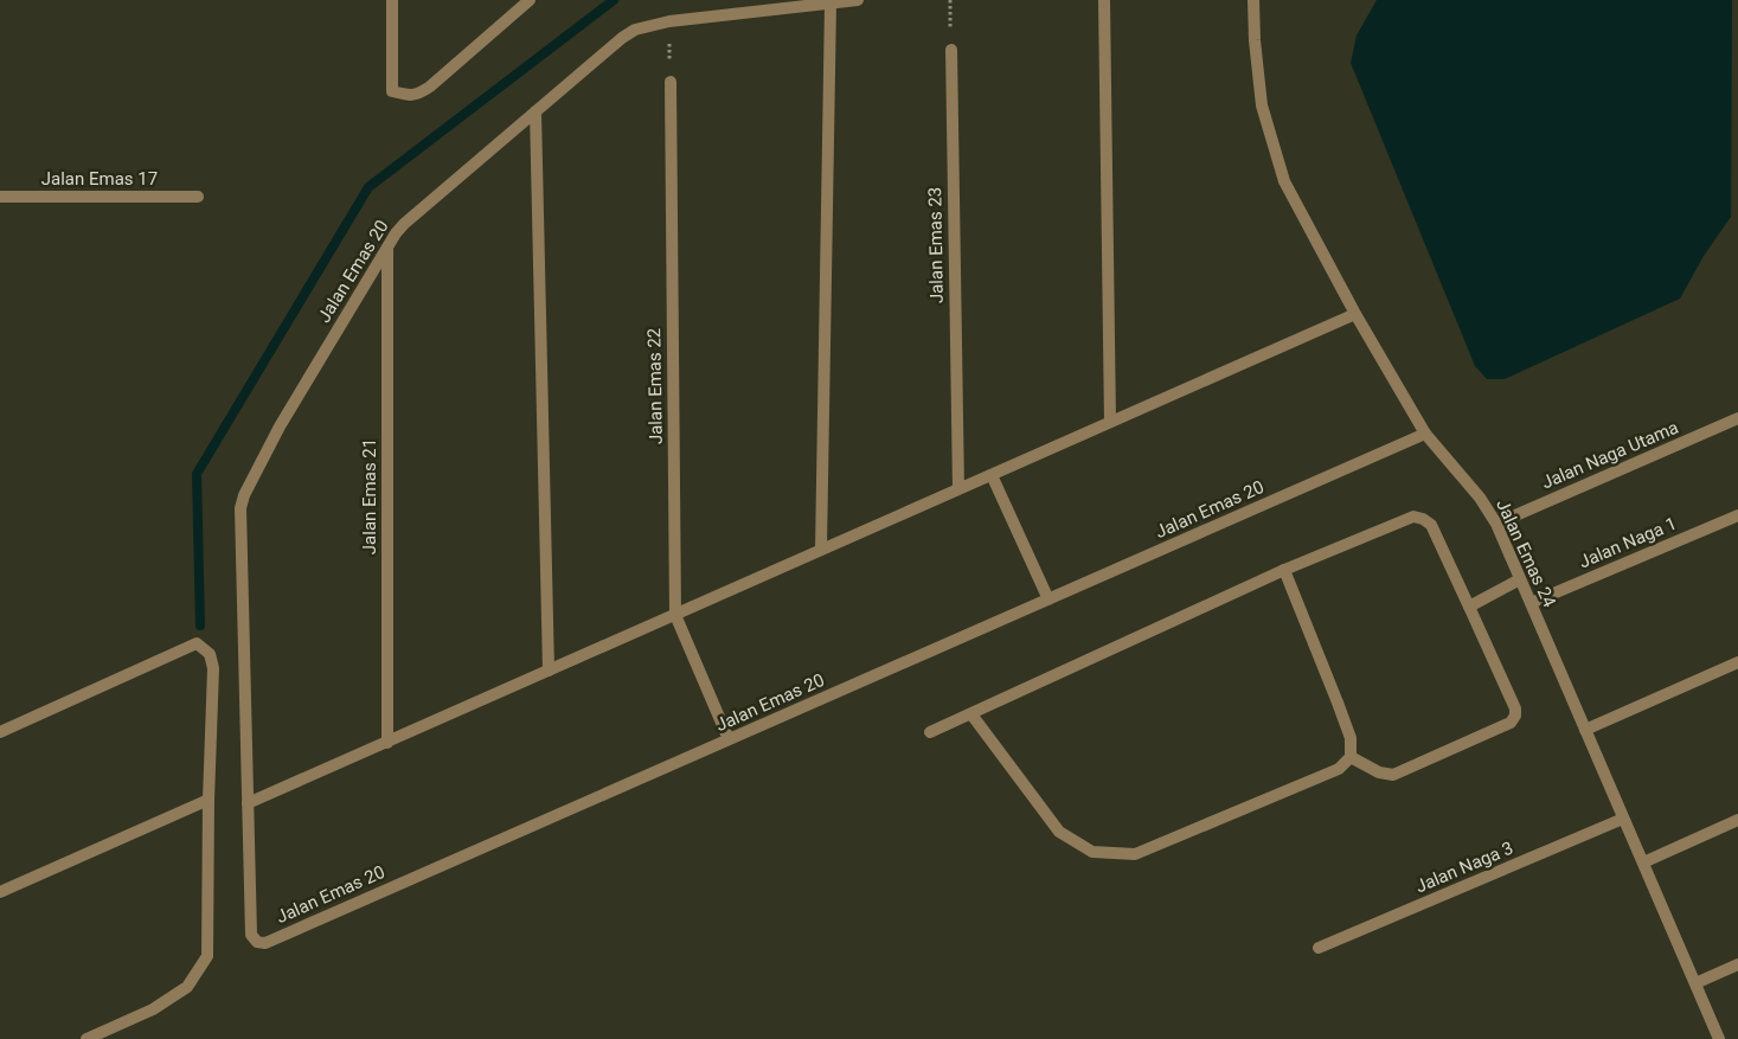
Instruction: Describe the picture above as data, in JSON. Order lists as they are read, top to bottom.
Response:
{
  "streets": {
    "street": [
      "Jalan Emas 17",
      "Jalan Emas 23",
      "Jalan Emas 20",
      "Jalan Emas 22",
      "Jalan Naga Utama",
      "Jalan Emas 21",
      "Jalan Naga 1",
      "Jalan Emas 24",
      "Jalan Naga 3"
    ]
  },
  "crossings": [
    ["Jalan Emas 20", "Jalan Emas 22"],
    ["Jalan Emas 20", "Jalan Emas 21"],
    ["Jalan Emas 20", "Jalan Emas 24"],
    ["Jalan Naga Utama", "Jalan Emas 24"],
    ["Jalan Naga 1", "Jalan Emas 24"],
    ["Jalan Emas 24", "Jalan Naga 3"]
  ]
}
